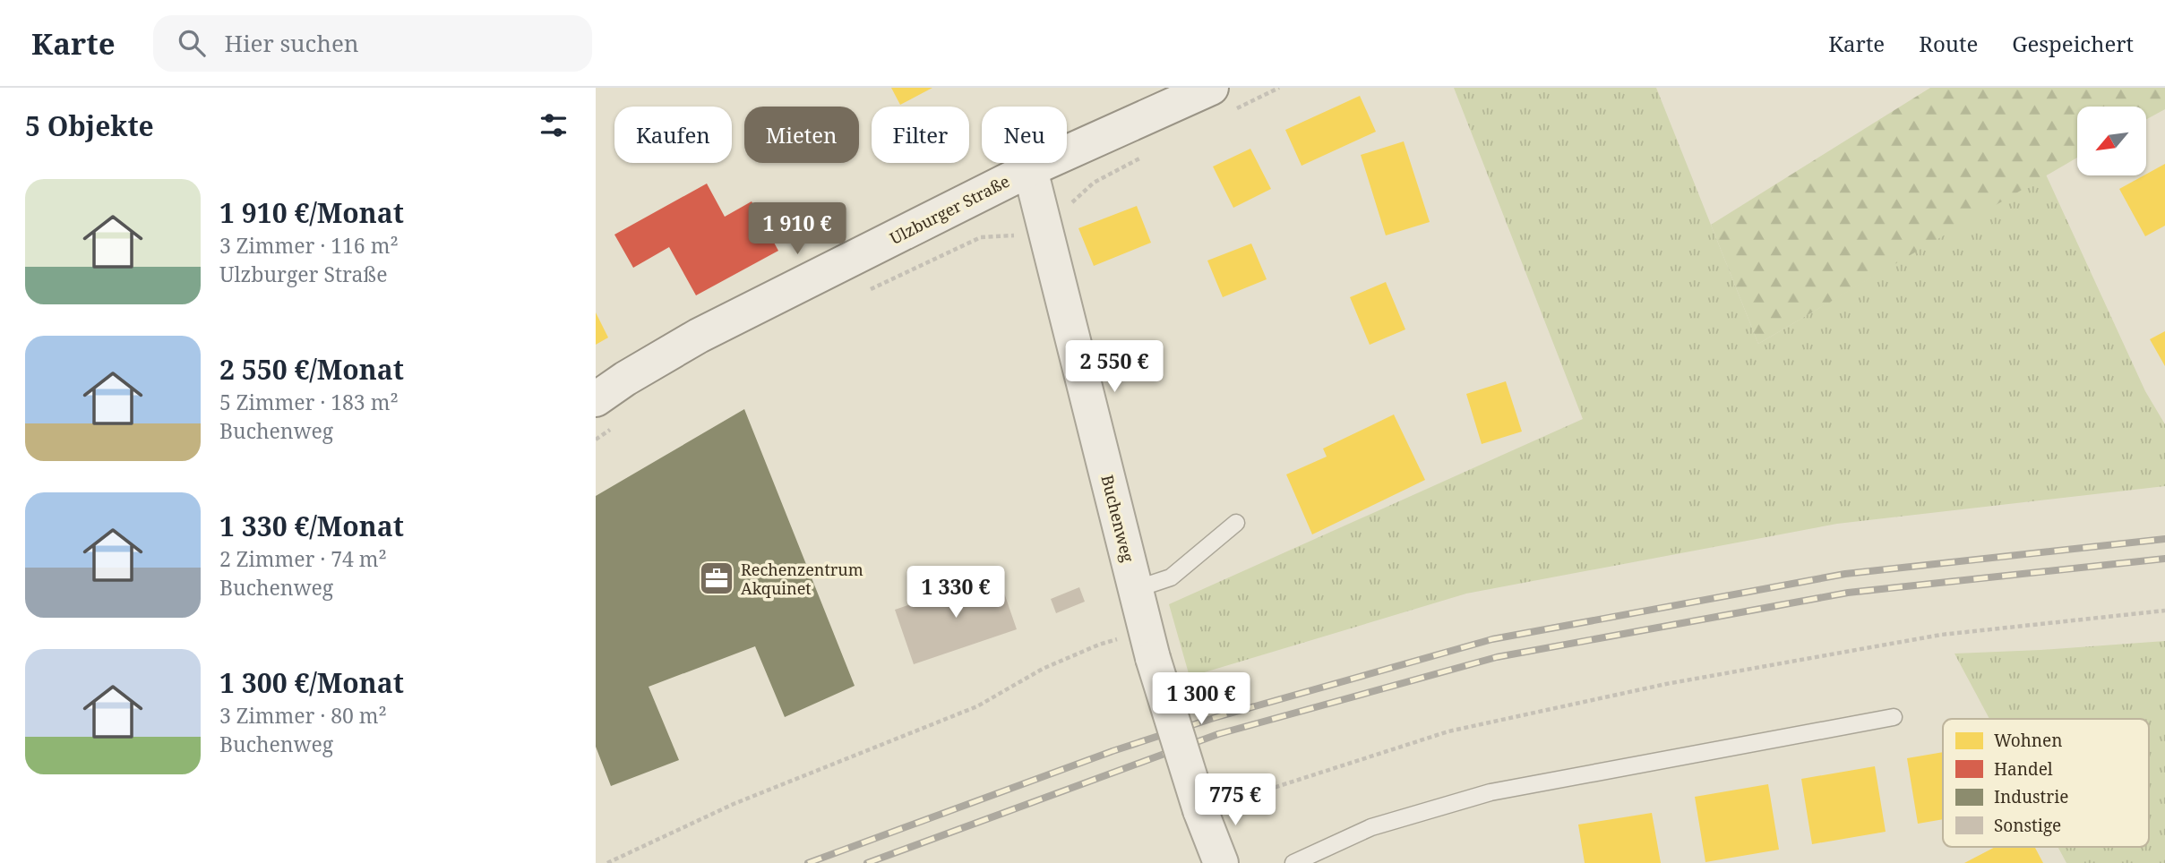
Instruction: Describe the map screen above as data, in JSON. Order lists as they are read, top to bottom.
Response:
{
  "streets": {
    "street": ["Ulzburger Straße", "Buchenweg"]
  },
  "crossings": [
    ["Ulzburger Straße", "Buchenweg"]
  ],
  "places": {
    "office": ["Rechenzentrum Akquinet"]
  },
  "legend": [
    "Wohnen",
    "Handel",
    "Industrie",
    "Sonstige"
  ],
  "north": "bottom left",
  "page": {
    "header": "Karte",
    "search": "Hier suchen",
    "nav": ["Karte", "Route", "Gespeichert"],
    "heading": "5 Objekte",
    "chip": [
      "Kaufen",
      "Mieten",
      "Filter",
      "Neu"
    ],
    "list": [
      {
        "name": "1 910 €/Monat",
        "note": "3 Zimmer · 116 m² · Ulzburger Straße"
      },
      {
        "name": "2 550 €/Monat",
        "note": "5 Zimmer · 183 m² · Buchenweg"
      },
      {
        "name": "1 330 €/Monat",
        "note": "2 Zimmer · 74 m² · Buchenweg"
      },
      {
        "name": "1 300 €/Monat",
        "note": "3 Zimmer · 80 m² · Buchenweg"
      }
    ],
    "price": [
      "1 910 €",
      "2 550 €",
      "1 330 €",
      "1 300 €",
      "775 €"
    ]
  }
}
